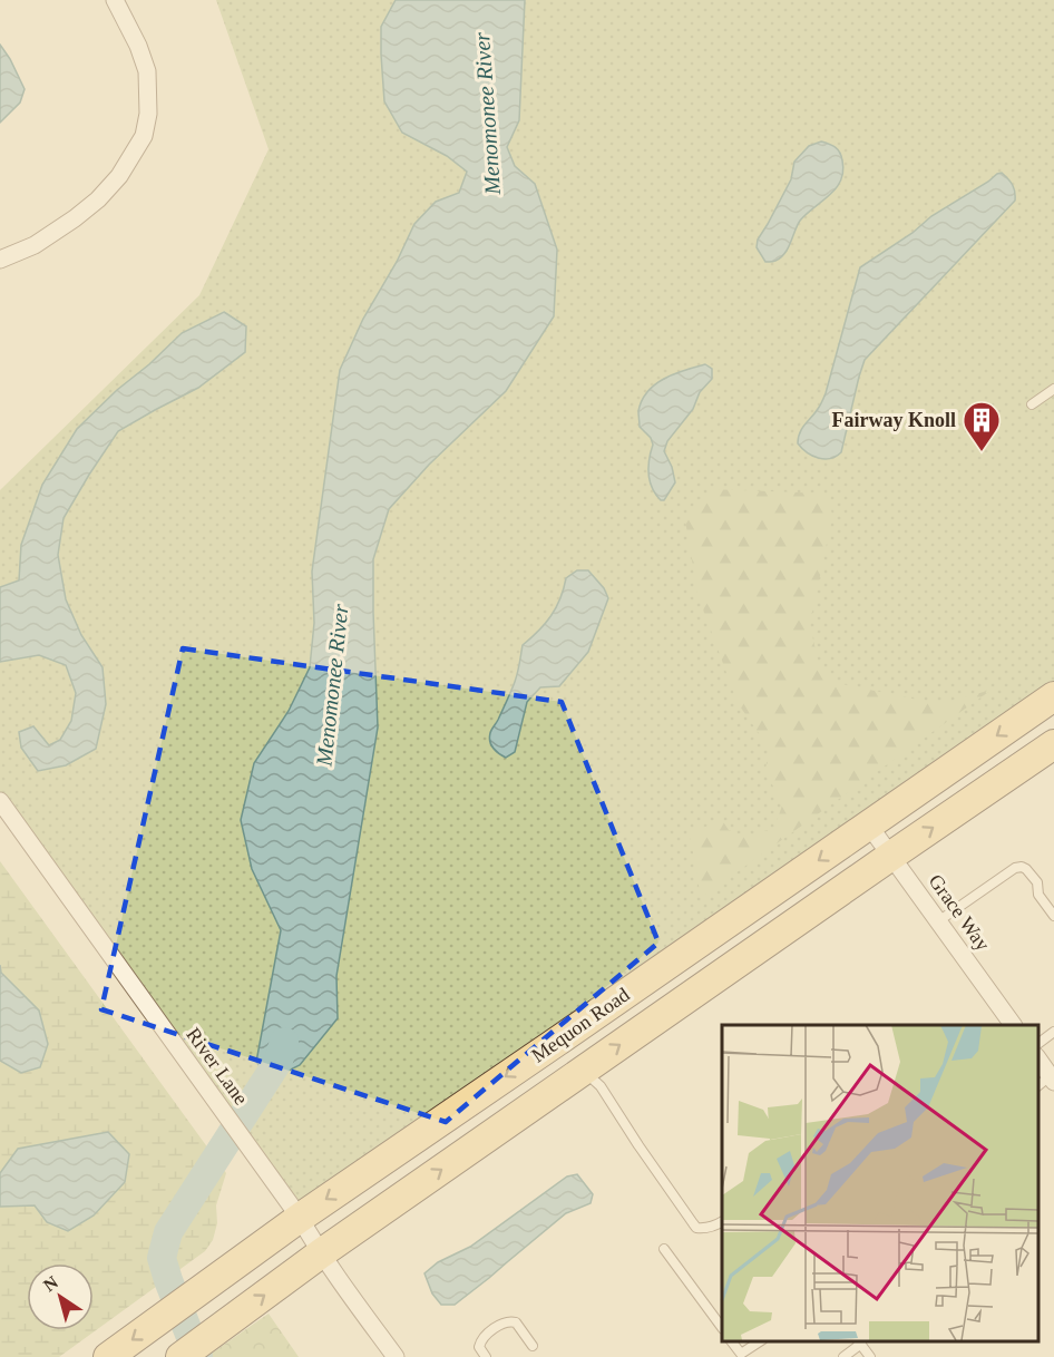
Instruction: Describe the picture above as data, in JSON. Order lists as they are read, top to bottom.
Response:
{
  "streets": {
    "main road": ["Mequon Road"],
    "street": ["Grace Way", "River Lane"]
  },
  "crossings": [
    ["Grace Way", "Mequon Road"],
    ["Mequon Road", "River Lane"]
  ],
  "water": ["Menomonee River"],
  "places": {
    "building": ["Fairway Knoll"]
  },
  "north": "top left"
}
